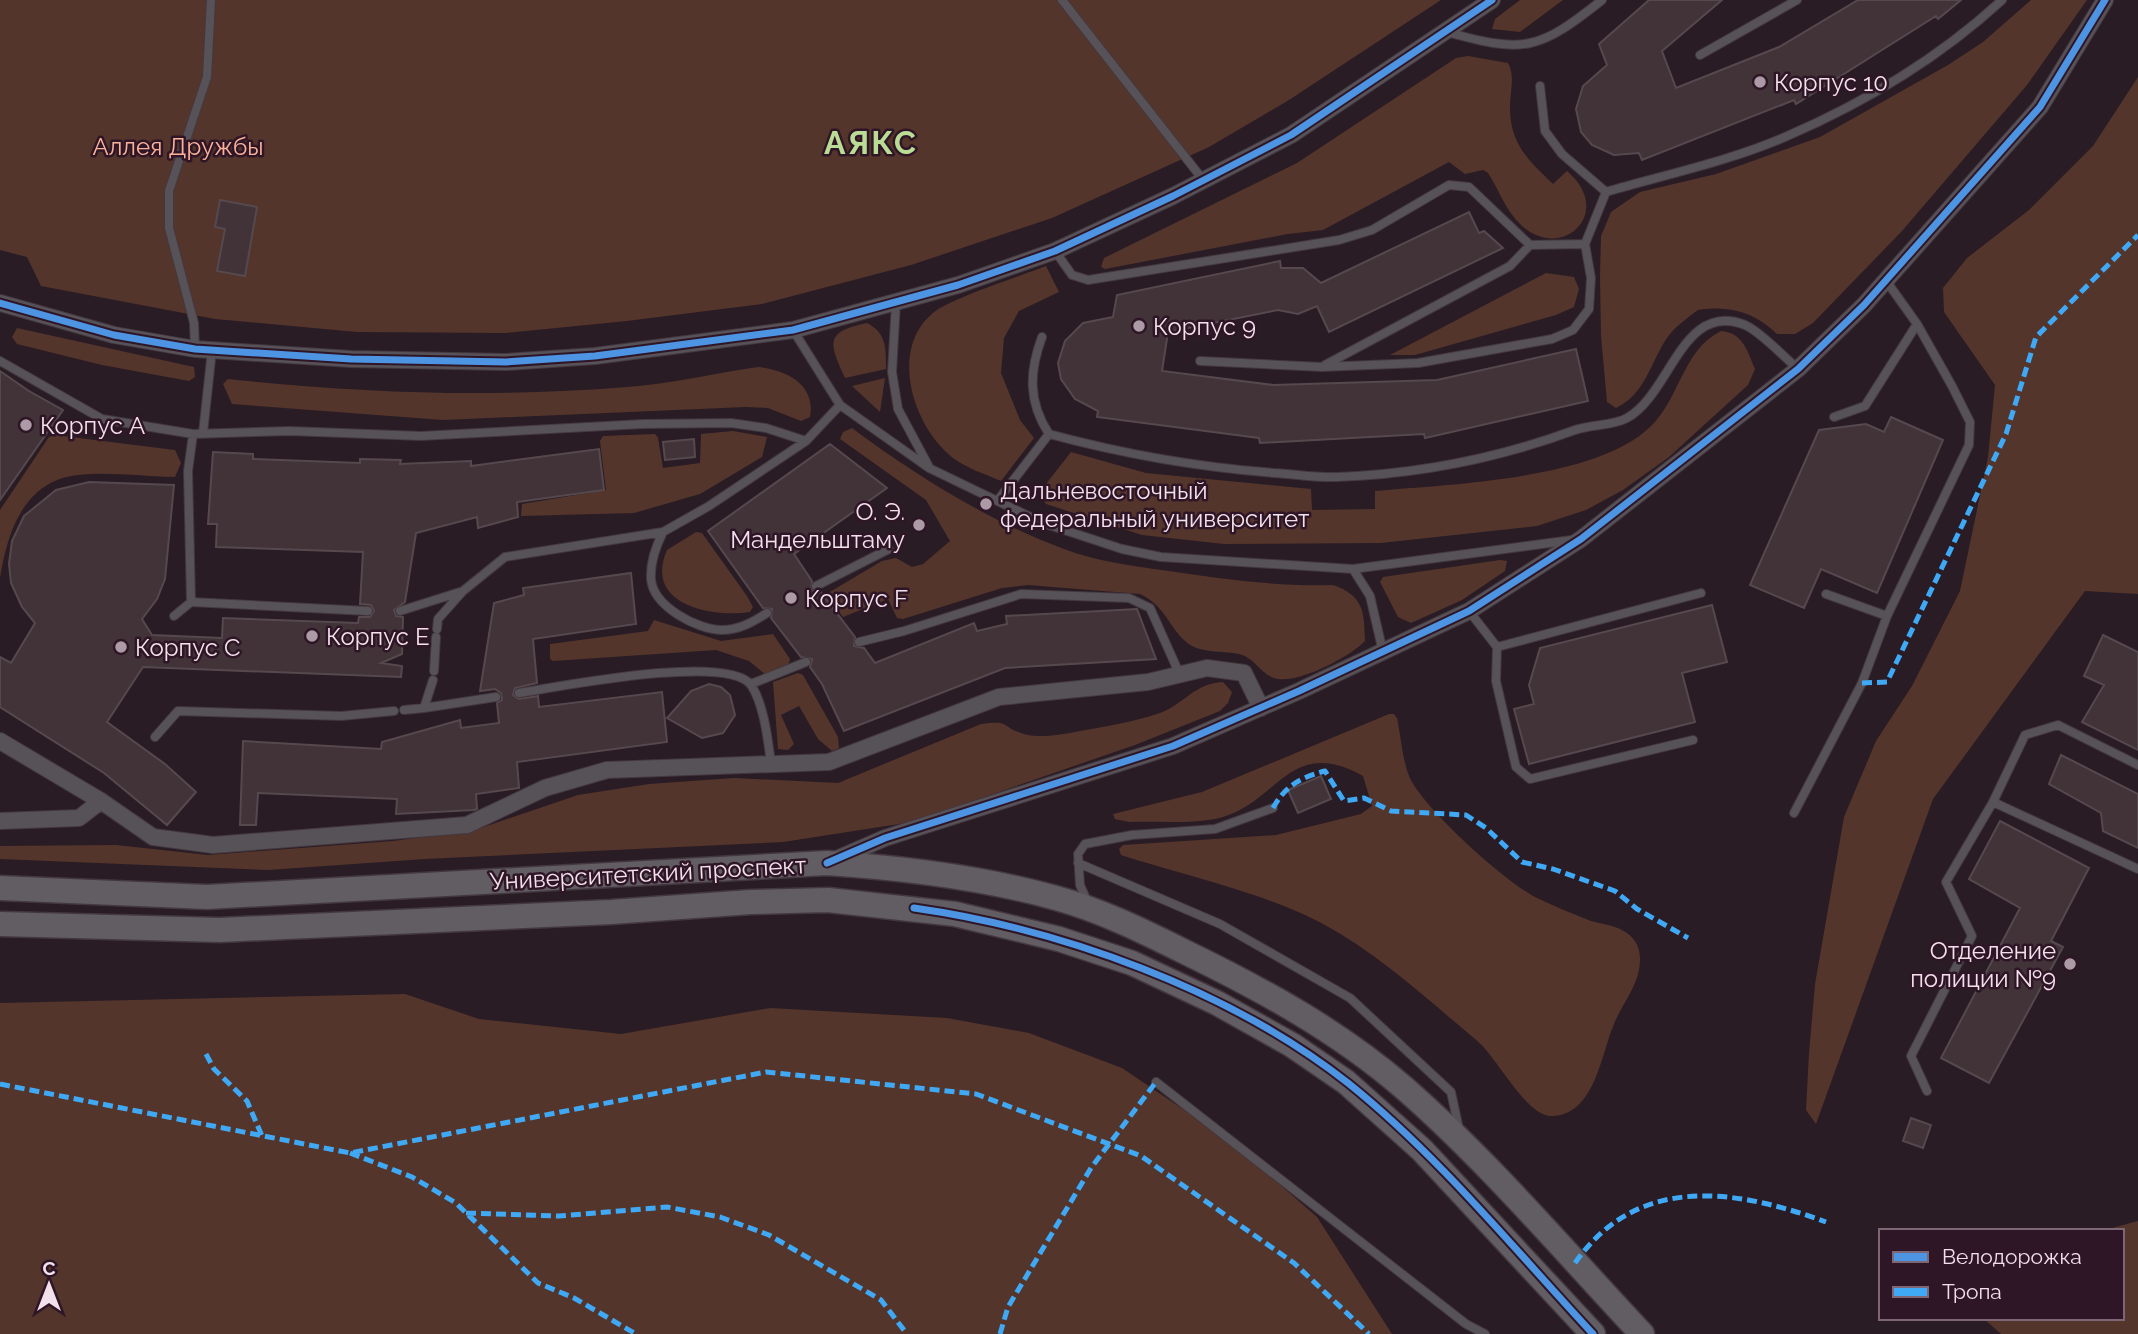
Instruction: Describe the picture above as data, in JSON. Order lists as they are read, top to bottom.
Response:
{
  "streets": {
    "main road": ["Университетский проспект"]
  },
  "districts": ["АЯКС"],
  "parks": ["Аллея Дружбы"],
  "places": [
    "Корпус 10",
    "Корпус 9",
    "Корпус A",
    "Дальневосточный федеральный университет",
    "О. Э. Мандельштаму",
    "Корпус F",
    "Корпус E",
    "Корпус C",
    "Отделение полиции №9"
  ],
  "legend": ["Велодорожка", "Тропа"],
  "north": "top"
}
